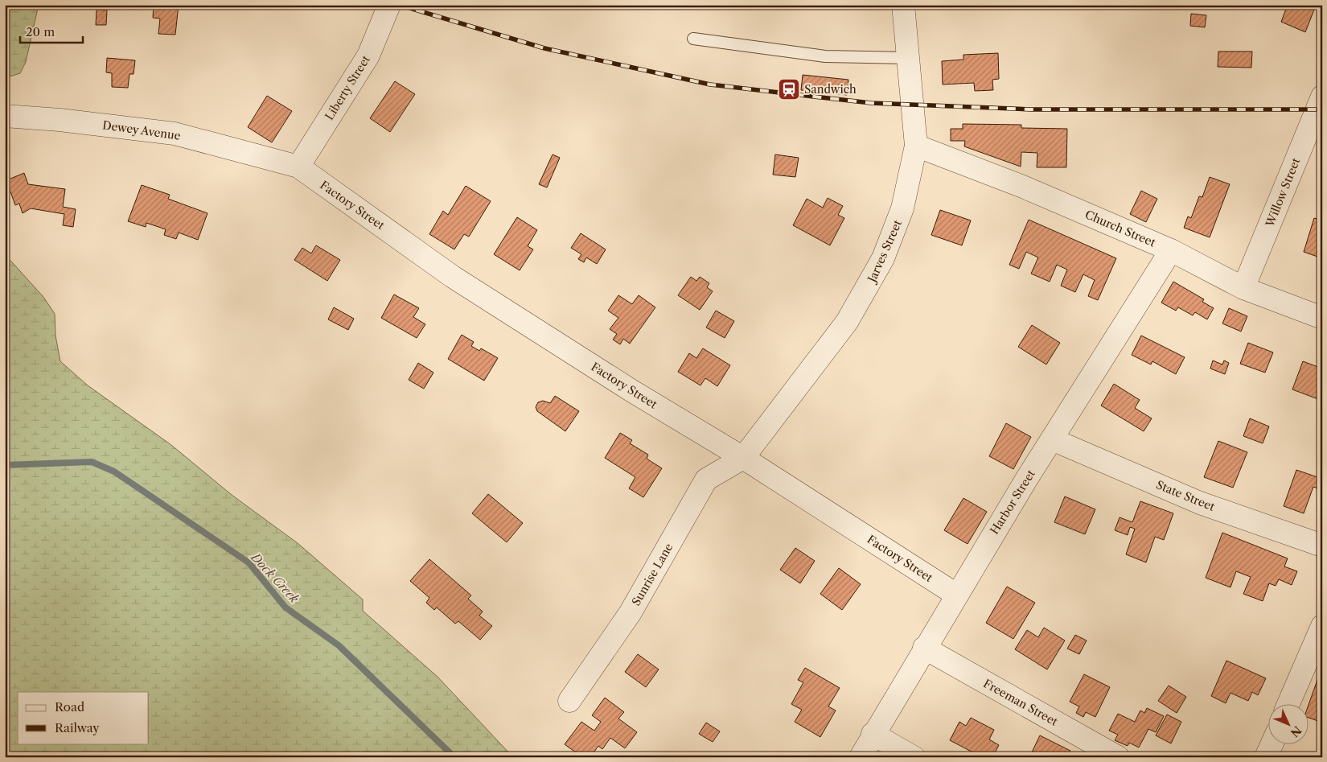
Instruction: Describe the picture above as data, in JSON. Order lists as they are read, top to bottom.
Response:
{
  "streets": {
    "street": [
      "Liberty Street",
      "Dewey Avenue",
      "Willow Street",
      "Factory Street",
      "Church Street",
      "Jarves Street",
      "State Street",
      "Harbor Street",
      "Sunrise Lane",
      "Freeman Street"
    ]
  },
  "crossings": [
    ["Liberty Street", "Dewey Avenue"],
    ["Liberty Street", "Factory Street"],
    ["Dewey Avenue", "Factory Street"],
    ["Willow Street", "Church Street"],
    ["Factory Street", "Jarves Street"],
    ["Factory Street", "Harbor Street"],
    ["Factory Street", "Sunrise Lane"],
    ["Church Street", "Jarves Street"],
    ["Church Street", "Harbor Street"],
    ["Jarves Street", "Sunrise Lane"],
    ["State Street", "Harbor Street"],
    ["Harbor Street", "Freeman Street"]
  ],
  "water": ["Dock Creek"],
  "places": {
    "station": ["Sandwich"]
  },
  "legend": ["Road", "Railway"],
  "scale_bar": "20 m",
  "north": "bottom right"
}
